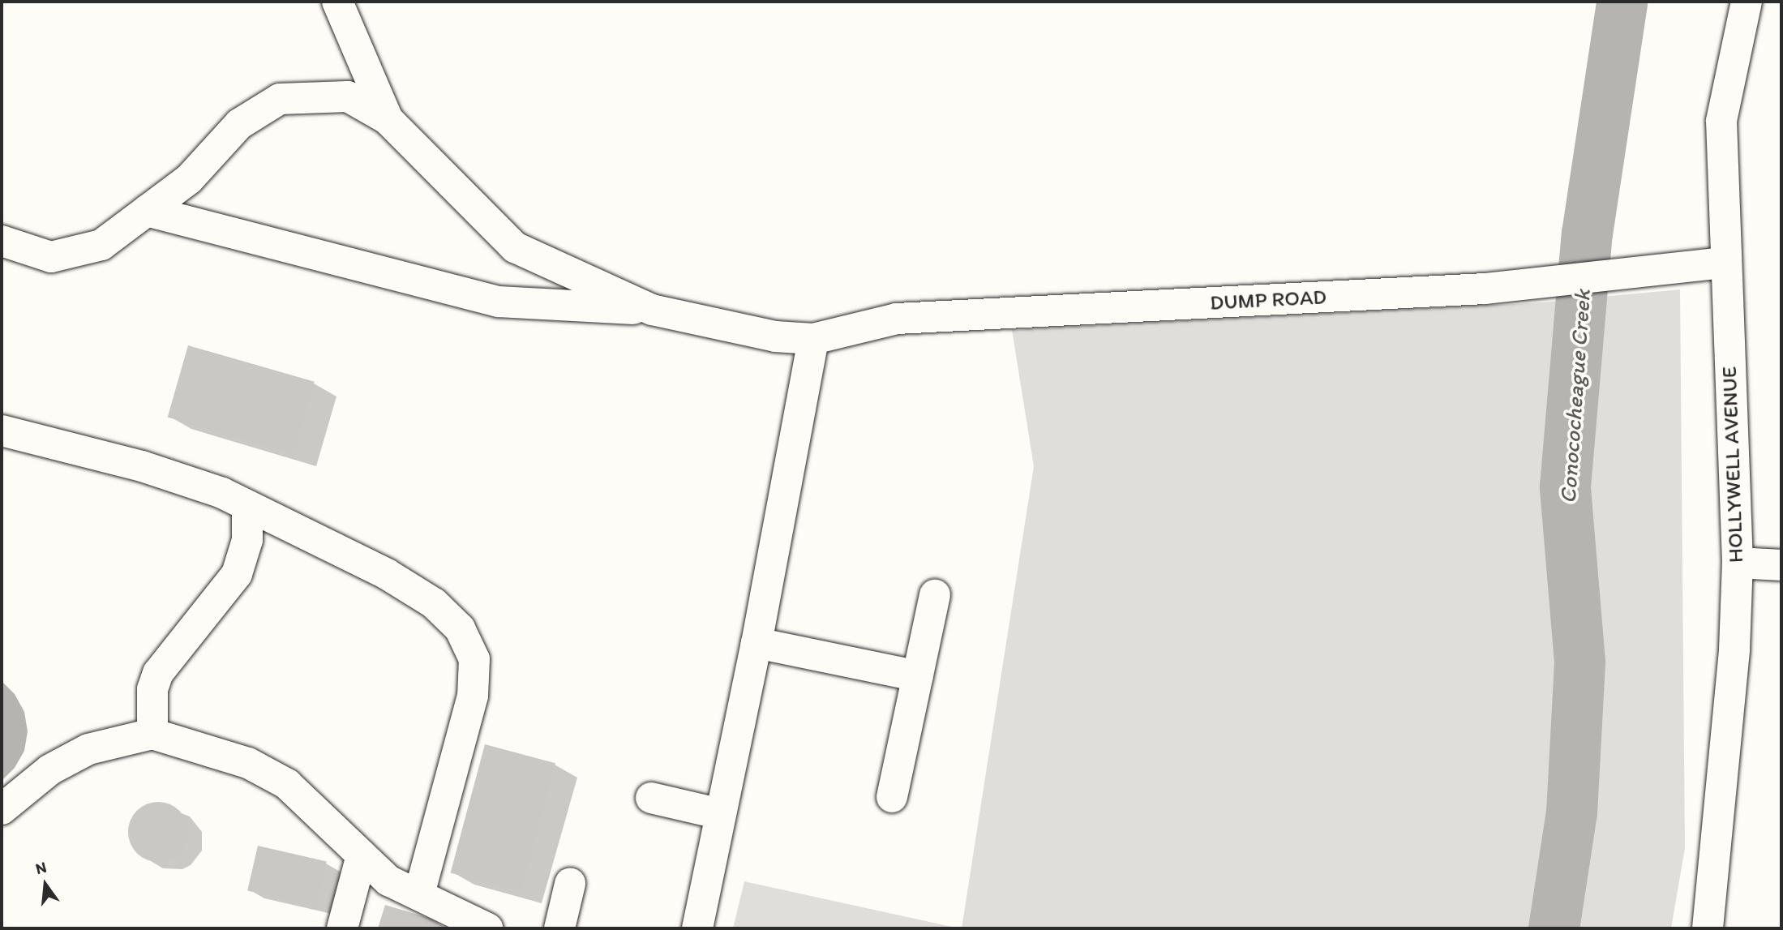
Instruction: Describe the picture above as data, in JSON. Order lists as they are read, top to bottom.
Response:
{
  "streets": {
    "street": ["DUMP ROAD", "HOLLYWELL AVENUE"]
  },
  "crossings": [
    ["DUMP ROAD", "HOLLYWELL AVENUE"]
  ],
  "water": ["Conococheague Creek"],
  "north": "top"
}
